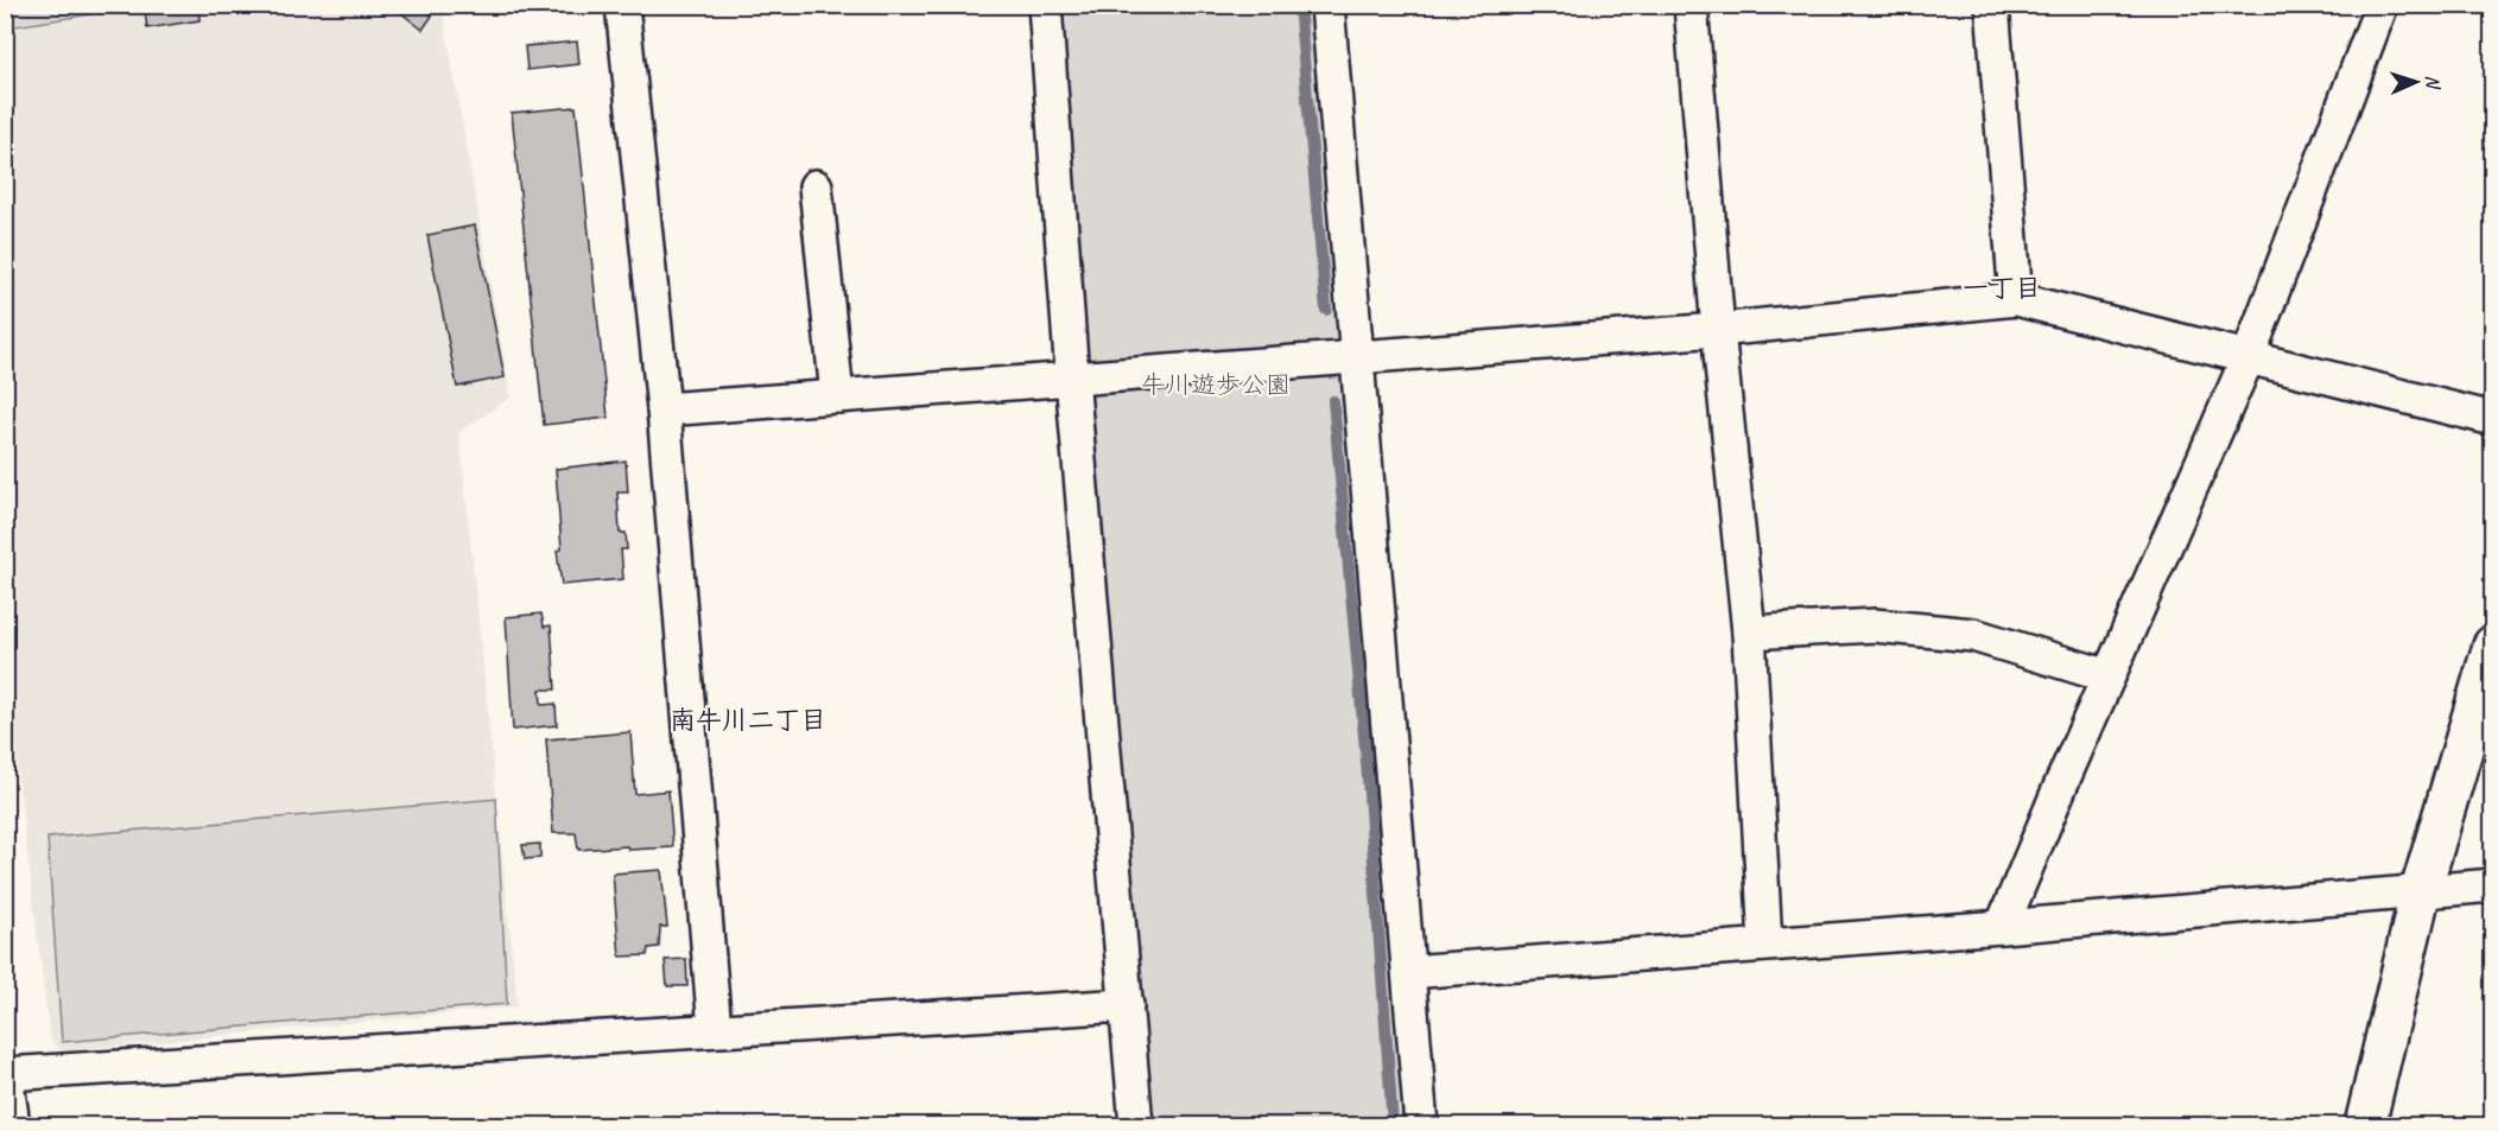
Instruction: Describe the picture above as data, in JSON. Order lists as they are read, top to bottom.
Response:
{
  "districts": ["一丁目", "南牛川二丁目"],
  "parks": ["牛川遊歩公園"],
  "north": "right"
}
